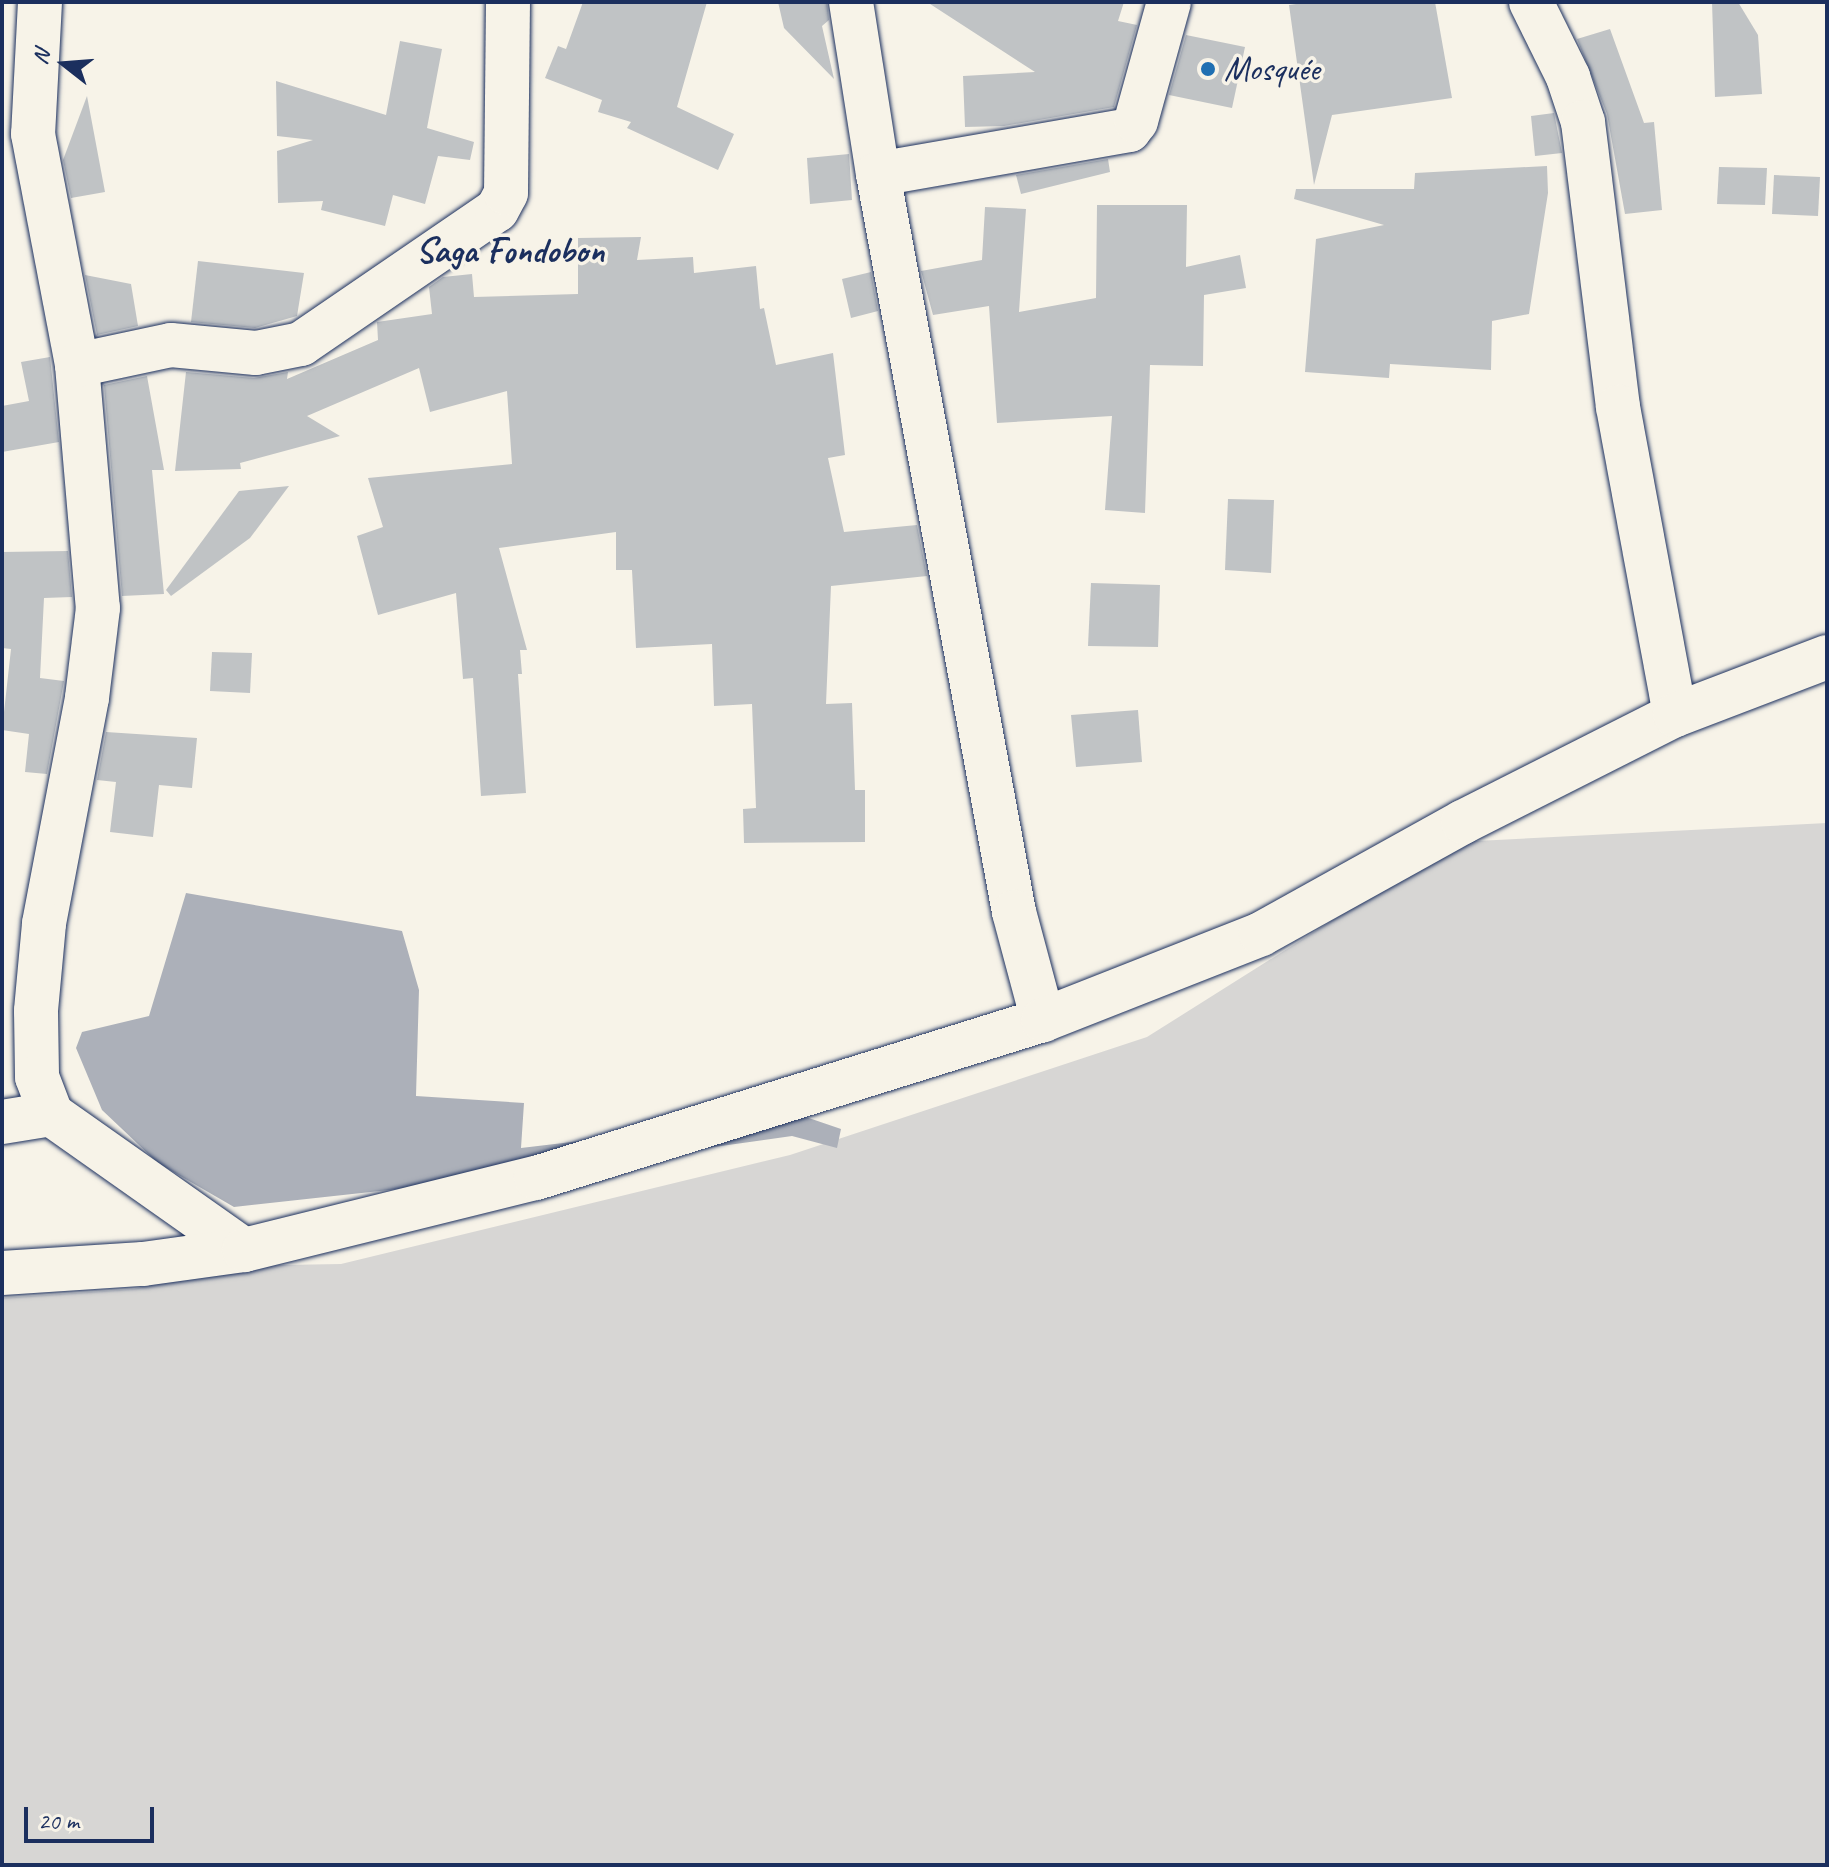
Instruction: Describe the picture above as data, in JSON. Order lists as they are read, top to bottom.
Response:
{
  "districts": ["Saga Fondobon"],
  "places": ["Mosquée"],
  "scale_bar": "20 m",
  "north": "left"
}
